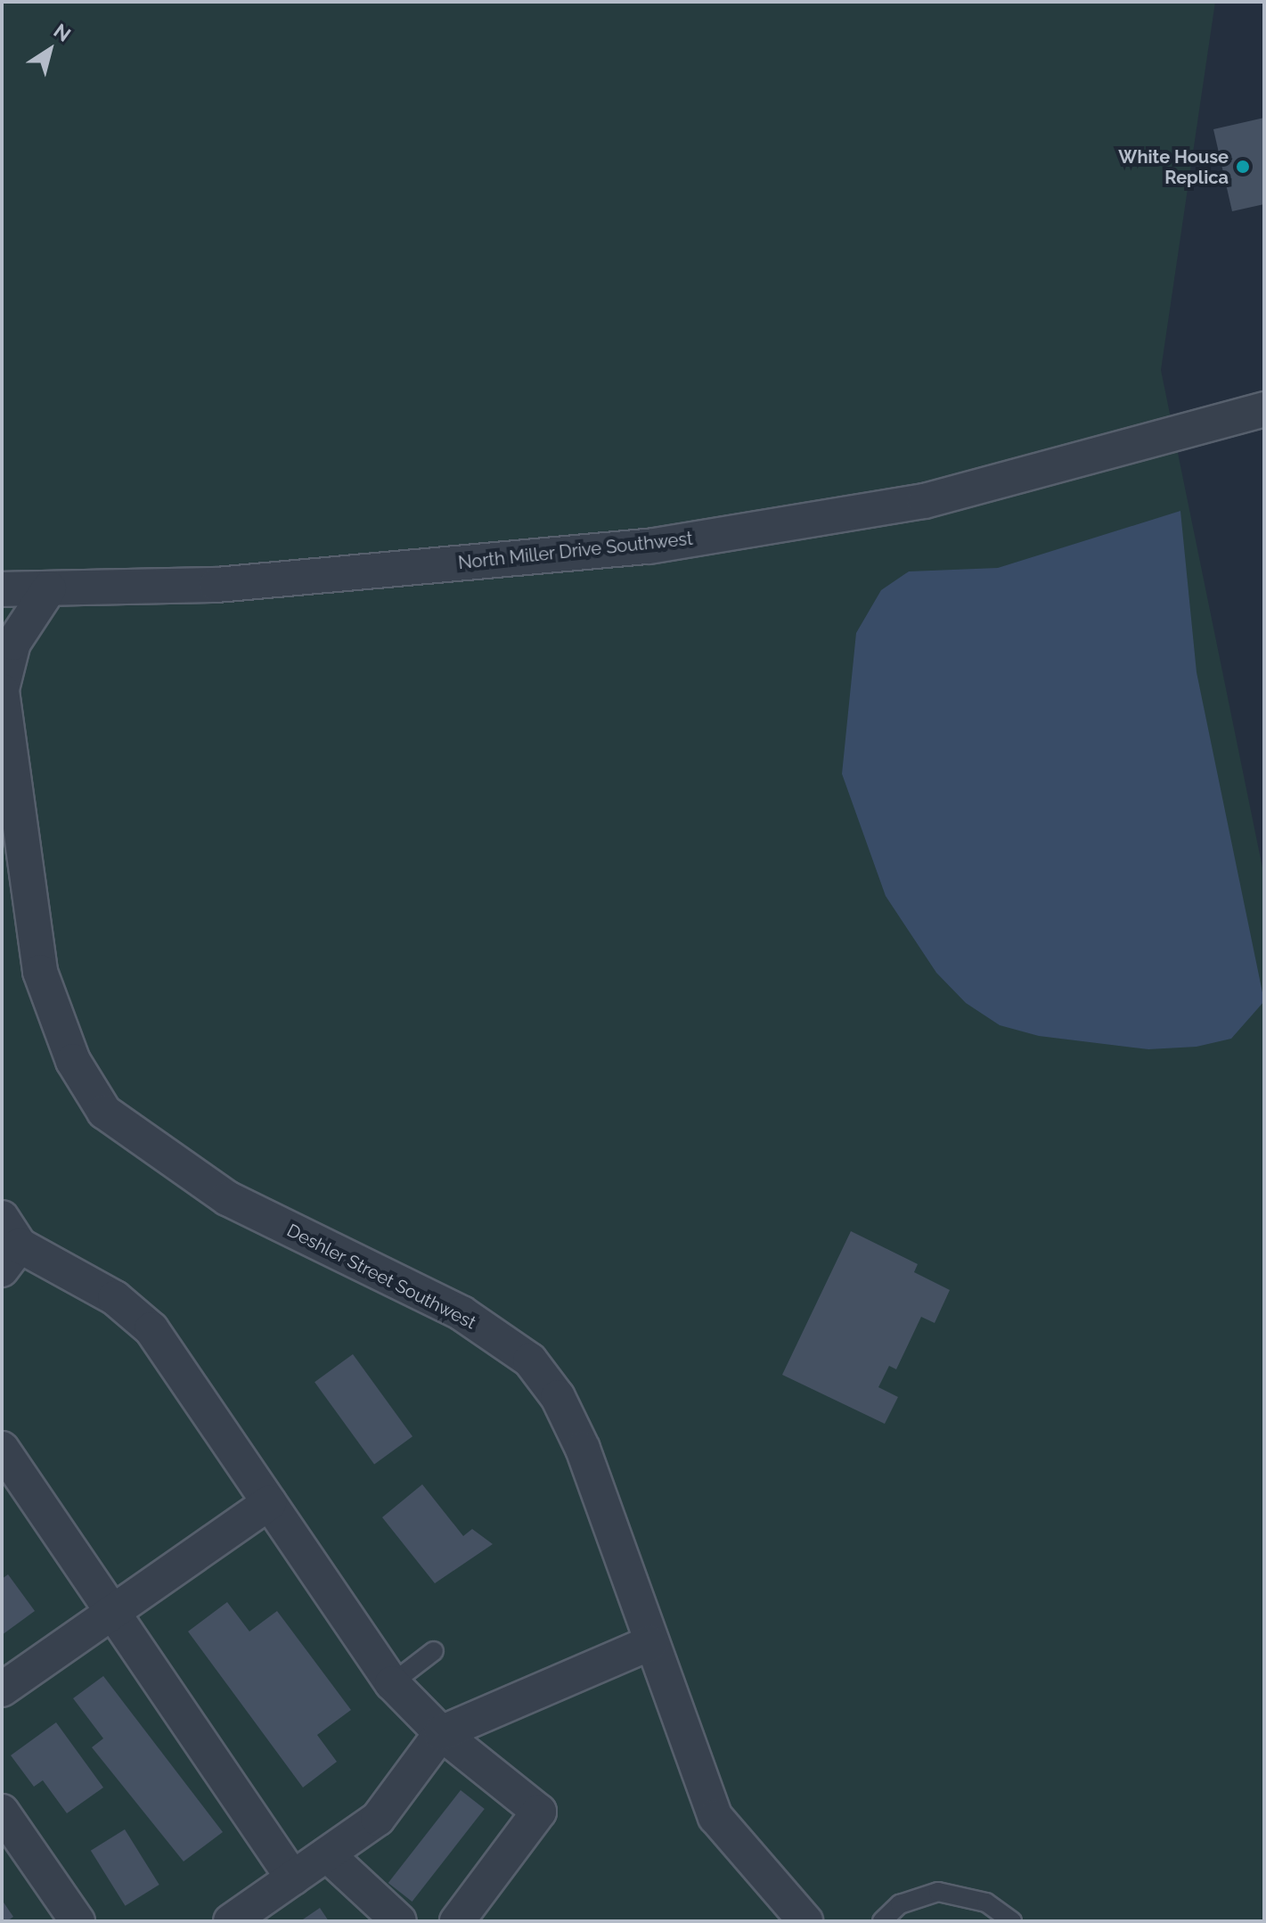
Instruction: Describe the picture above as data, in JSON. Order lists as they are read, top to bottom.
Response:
{
  "streets": {
    "street": ["North Miller Drive Southwest", "Deshler Street Southwest"]
  },
  "crossings": [
    ["North Miller Drive Southwest", "Deshler Street Southwest"]
  ],
  "places": ["White House Replica"],
  "north": "top right"
}
